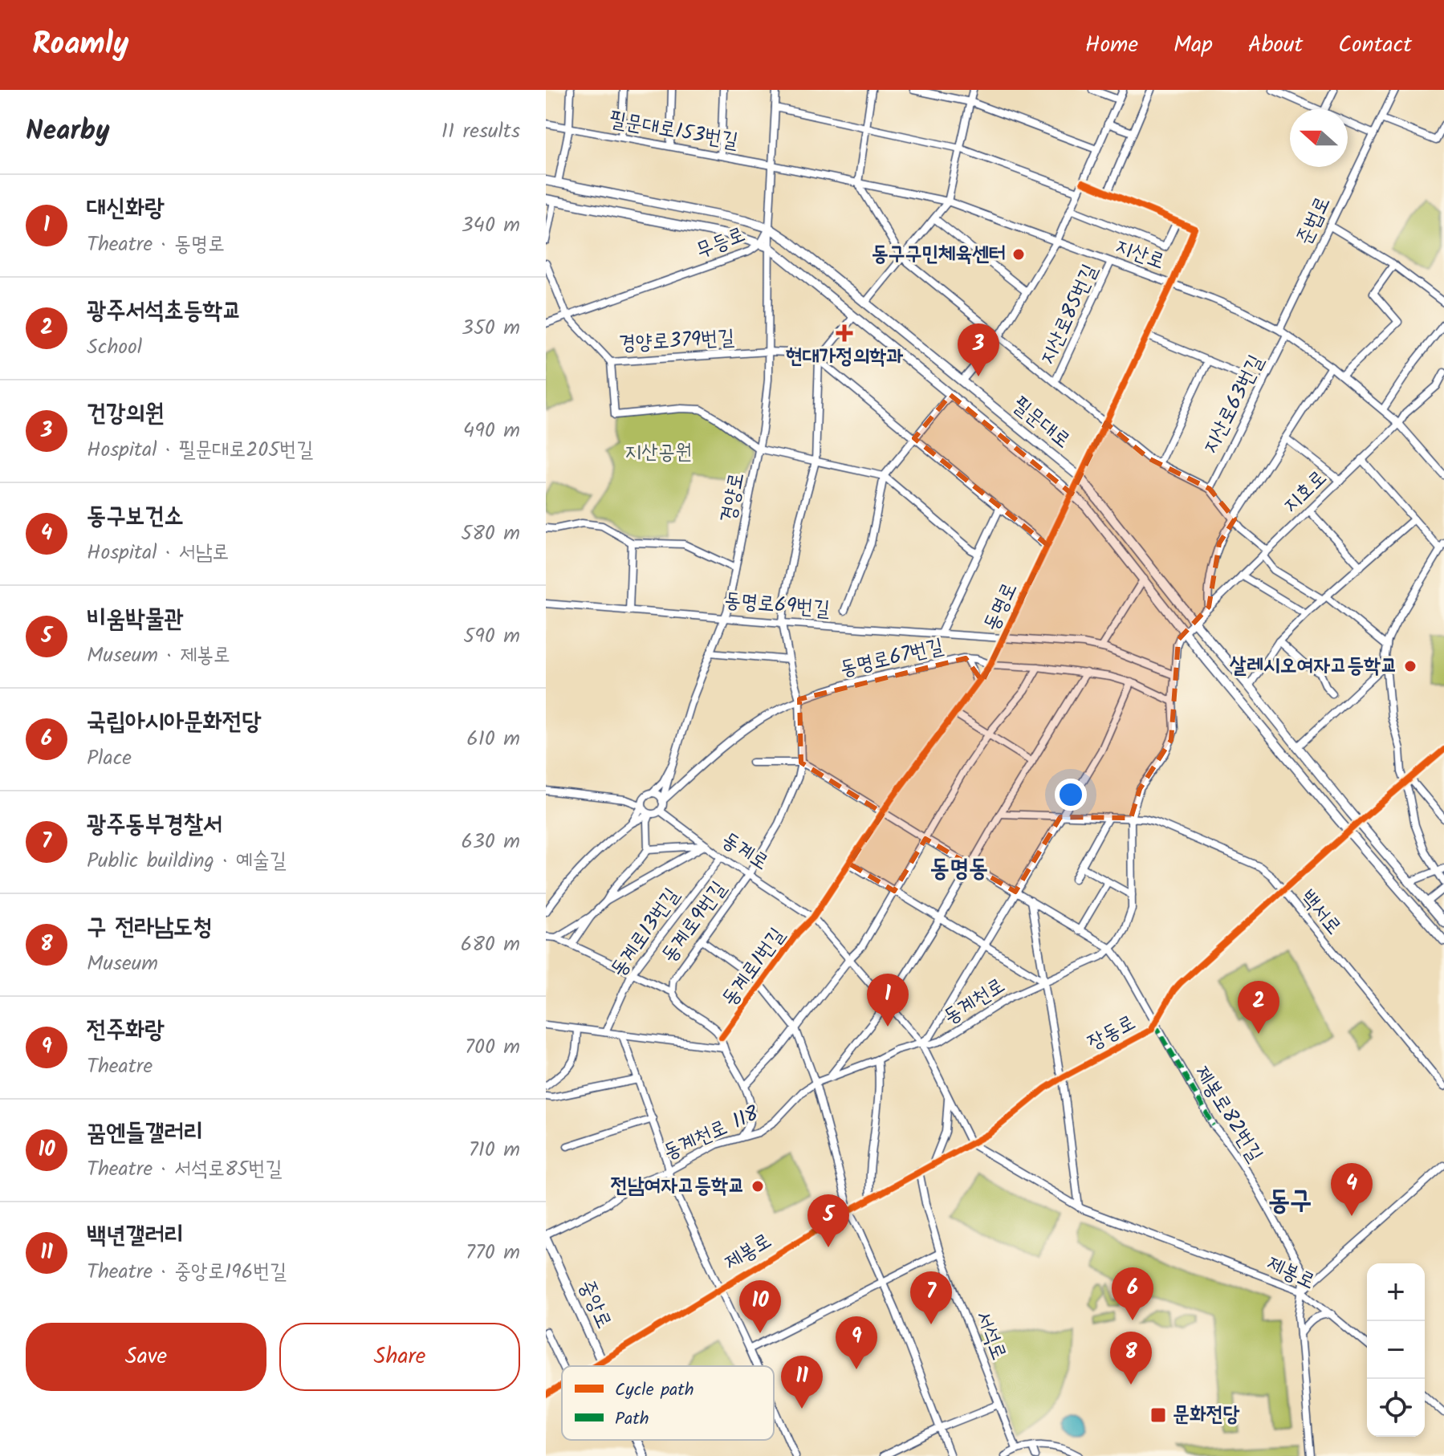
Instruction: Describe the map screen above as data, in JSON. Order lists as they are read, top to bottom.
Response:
{
  "streets": {
    "main road": ["필문대로", "중앙로"],
    "street": [
      "필문대로153번길",
      "준법로",
      "무등로",
      "지산로",
      "지산로85번길",
      "경양로379번길",
      "지산로63번길",
      "지호로",
      "경양로",
      "동명로69번길",
      "동명로",
      "동명로67번길",
      "동계로",
      "백서로",
      "동계로9번길",
      "동계로13번길",
      "동계로1번길",
      "동계천로",
      "장동로",
      "제봉로82번길",
      "동계천로 118",
      "제봉로",
      "서석로"
    ]
  },
  "crossings": [
    ["필문대로153번길", "무등로"],
    ["필문대로153번길", "지산로"],
    ["준법로", "지산로"],
    ["무등로", "지산로"],
    ["무등로", "경양로379번길"],
    ["무등로", "필문대로"],
    ["무등로", "경양로"],
    ["지산로", "지산로85번길"],
    ["지산로", "지산로63번길"],
    ["지산로", "지호로"],
    ["지산로", "동명로"],
    ["지산로85번길", "지산로63번길"],
    ["지산로85번길", "동명로"],
    ["경양로379번길", "경양로"],
    ["필문대로", "지호로"],
    ["필문대로", "경양로"],
    ["필문대로", "동명로"],
    ["필문대로", "동계천로"],
    ["필문대로", "장동로"],
    ["지호로", "동계천로"],
    ["경양로", "동명로69번길"],
    ["경양로", "동명로67번길"],
    ["경양로", "동계로"],
    ["동명로69번길", "동명로"],
    ["동명로69번길", "동계천로"],
    ["동명로", "동명로67번길"],
    ["동명로", "동계로"],
    ["동명로", "동계로1번길"],
    ["동명로", "동계천로"],
    ["동명로67번길", "동계로"],
    ["동명로67번길", "동계로9번길"],
    ["동계로", "동계로9번길"],
    ["동계로", "동계로13번길"],
    ["동계로", "동계로1번길"],
    ["백서로", "동계천로"],
    ["백서로", "장동로"],
    ["동계로9번길", "동계로1번길"],
    ["동계로13번길", "동계로1번길"],
    ["동계천로", "장동로"],
    ["동계천로", "동계천로 118"],
    ["장동로", "제봉로82번길"],
    ["장동로", "제봉로"],
    ["제봉로82번길", "제봉로"],
    ["동계천로 118", "중앙로"],
    ["제봉로", "중앙로"],
    ["제봉로", "서석로"]
  ],
  "districts": ["동명동", "동구"],
  "parks": ["지산공원"],
  "places": {
    "other": ["동구구민체육센터", "살레시오여자고등학교", "전남여자고등학교"],
    "health": ["현대가정의학과"],
    "transit": ["문화전당"]
  },
  "legend": ["Cycle path", "Path"],
  "north": "left",
  "page": {
    "header": "Roamly",
    "nav": [
      "Home",
      "Map",
      "About",
      "Contact"
    ],
    "heading": ["Nearby", "11 results"],
    "list": [
      {
        "mark": "1",
        "name": "대신화랑",
        "note": "Theatre · 동명로",
        "value": "340 m"
      },
      {
        "mark": "2",
        "name": "광주서석초등학교",
        "note": "School",
        "value": "350 m"
      },
      {
        "mark": "3",
        "name": "건강의원",
        "note": "Hospital · 필문대로205번길",
        "value": "490 m"
      },
      {
        "mark": "4",
        "name": "동구보건소",
        "note": "Hospital · 서남로",
        "value": "580 m"
      },
      {
        "mark": "5",
        "name": "비움박물관",
        "note": "Museum · 제봉로",
        "value": "590 m"
      },
      {
        "mark": "6",
        "name": "국립아시아문화전당",
        "note": "Place",
        "value": "610 m"
      },
      {
        "mark": "7",
        "name": "광주동부경찰서",
        "note": "Public building · 예술길",
        "value": "630 m"
      },
      {
        "mark": "8",
        "name": "구 전라남도청",
        "note": "Museum",
        "value": "680 m"
      },
      {
        "mark": "9",
        "name": "전주화랑",
        "note": "Theatre",
        "value": "700 m"
      },
      {
        "mark": "10",
        "name": "꿈엔들갤러리",
        "note": "Theatre · 서석로85번길",
        "value": "710 m"
      },
      {
        "mark": "11",
        "name": "백년갤러리",
        "note": "Theatre · 중앙로196번길",
        "value": "770 m"
      }
    ],
    "pins": [
      "3",
      "1",
      "2",
      "4",
      "5",
      "6",
      "7",
      "10",
      "9",
      "8",
      "11"
    ],
    "map_buttons": ["+", "−"],
    "buttons": ["Save", "Share"]
  }
}
